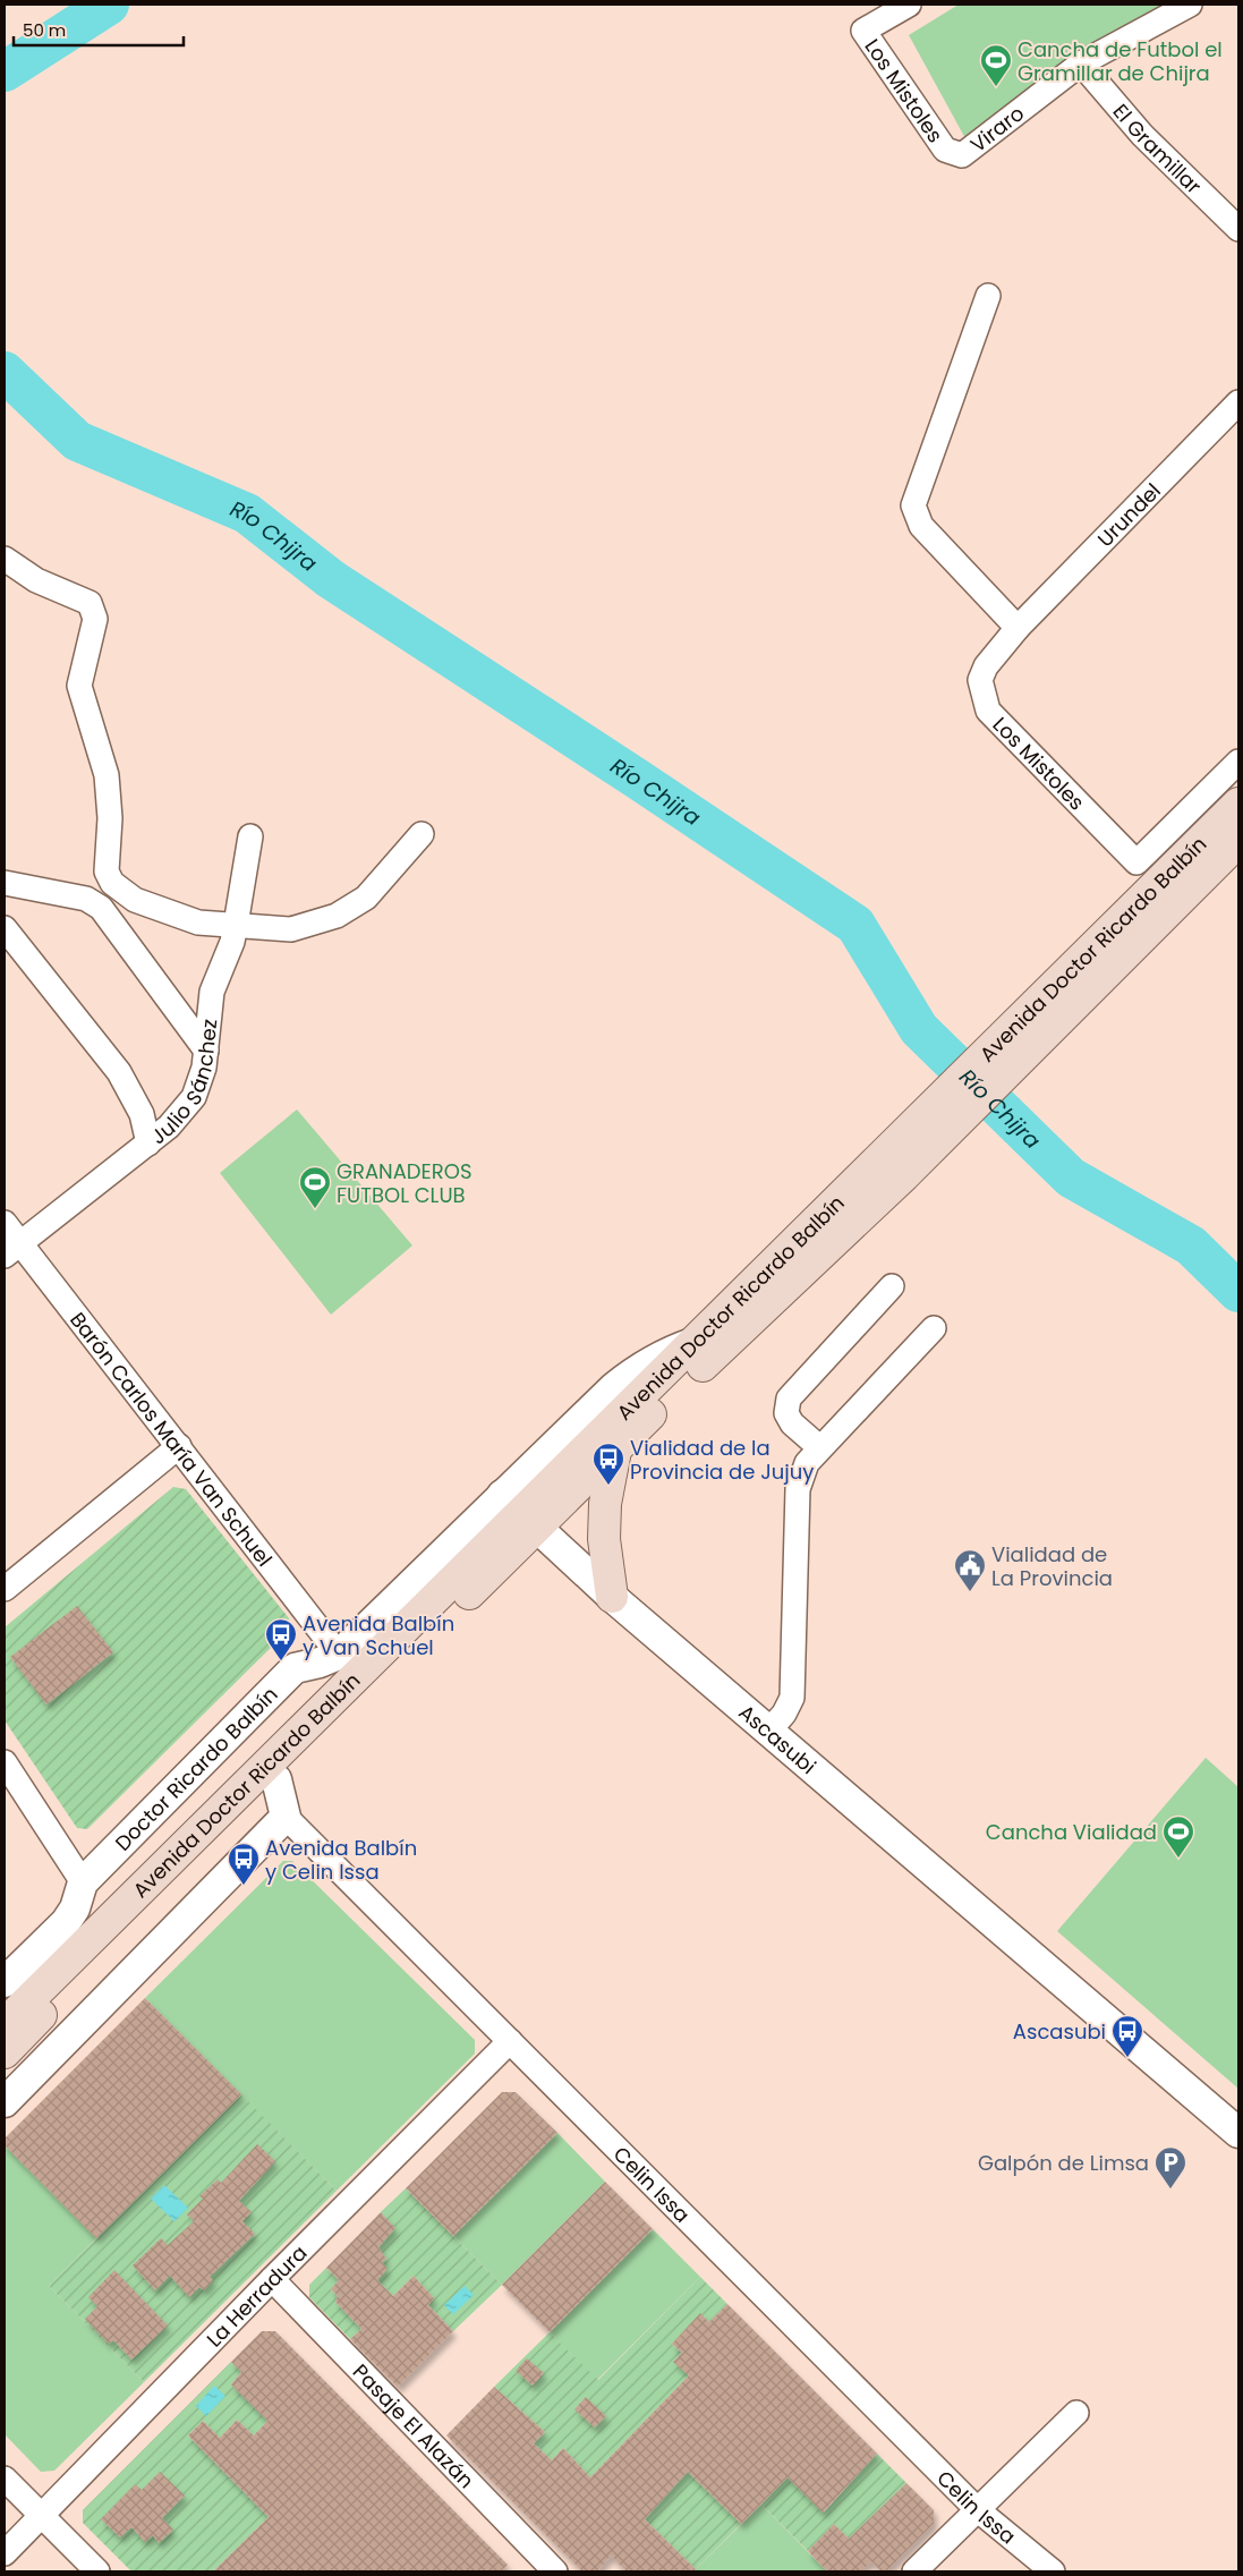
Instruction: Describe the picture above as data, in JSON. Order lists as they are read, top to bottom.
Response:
{
  "streets": {
    "main road": ["Avenida Doctor Ricardo Balbín"],
    "street": [
      "Los Mistoles",
      "Viraro",
      "El Gramillar",
      "Urundel",
      "Julio Sánchez",
      "Barón Carlos María Van Schuel",
      "Ascasubi",
      "Doctor Ricardo Balbín",
      "Celin Issa",
      "La Herradura",
      "Pasaje El Alazán"
    ]
  },
  "crossings": [
    ["Los Mistoles", "Viraro"],
    ["Los Mistoles", "Urundel"],
    ["Viraro", "El Gramillar"],
    ["Avenida Doctor Ricardo Balbín", "Ascasubi"],
    ["Avenida Doctor Ricardo Balbín", "Doctor Ricardo Balbín"],
    ["Julio Sánchez", "Barón Carlos María Van Schuel"],
    ["Barón Carlos María Van Schuel", "Doctor Ricardo Balbín"],
    ["Ascasubi", "Doctor Ricardo Balbín"],
    ["Celin Issa", "La Herradura"],
    ["La Herradura", "Pasaje El Alazán"]
  ],
  "water": ["Río Chijra"],
  "places": {
    "sports": ["Cancha de Futbol el Gramillar de Chijra", "GRANADEROS FUTBOL CLUB", "Cancha Vialidad"],
    "bus stop": [
      "Vialidad de la Provincia de Jujuy",
      "Avenida Balbín y Van Schuel",
      "Avenida Balbín y Celin Issa",
      "Ascasubi"
    ],
    "public building": ["Vialidad de La Provincia"],
    "parking": ["Galpón de Limsa"]
  },
  "scale_bar": "50 m"
}
